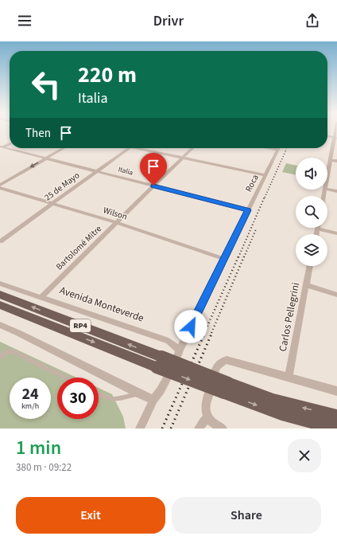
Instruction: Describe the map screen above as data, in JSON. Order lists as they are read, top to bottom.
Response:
{
  "streets": {
    "main road": ["RP4"],
    "street": [
      "Italia",
      "Roca",
      "25 de Mayo",
      "Wilson",
      "Bartolomé Mitre",
      "Avenida Monteverde",
      "Carlos Pellegrini"
    ]
  },
  "crossings": [
    ["Italia", "Roca"],
    ["Italia", "25 de Mayo"],
    ["Italia", "Bartolomé Mitre"],
    ["Roca", "Wilson"],
    ["Roca", "Avenida Monteverde"],
    ["25 de Mayo", "Wilson"],
    ["Wilson", "Bartolomé Mitre"],
    ["Bartolomé Mitre", "Avenida Monteverde"]
  ],
  "page": {
    "header": "Drivr",
    "turn": ["220 m", "Italia"],
    "then": "Then",
    "speed": "24 km/h",
    "limit": "30",
    "heading": ["1 min", "380 m · 09:22"],
    "buttons": ["Exit", "Share"]
  }
}
